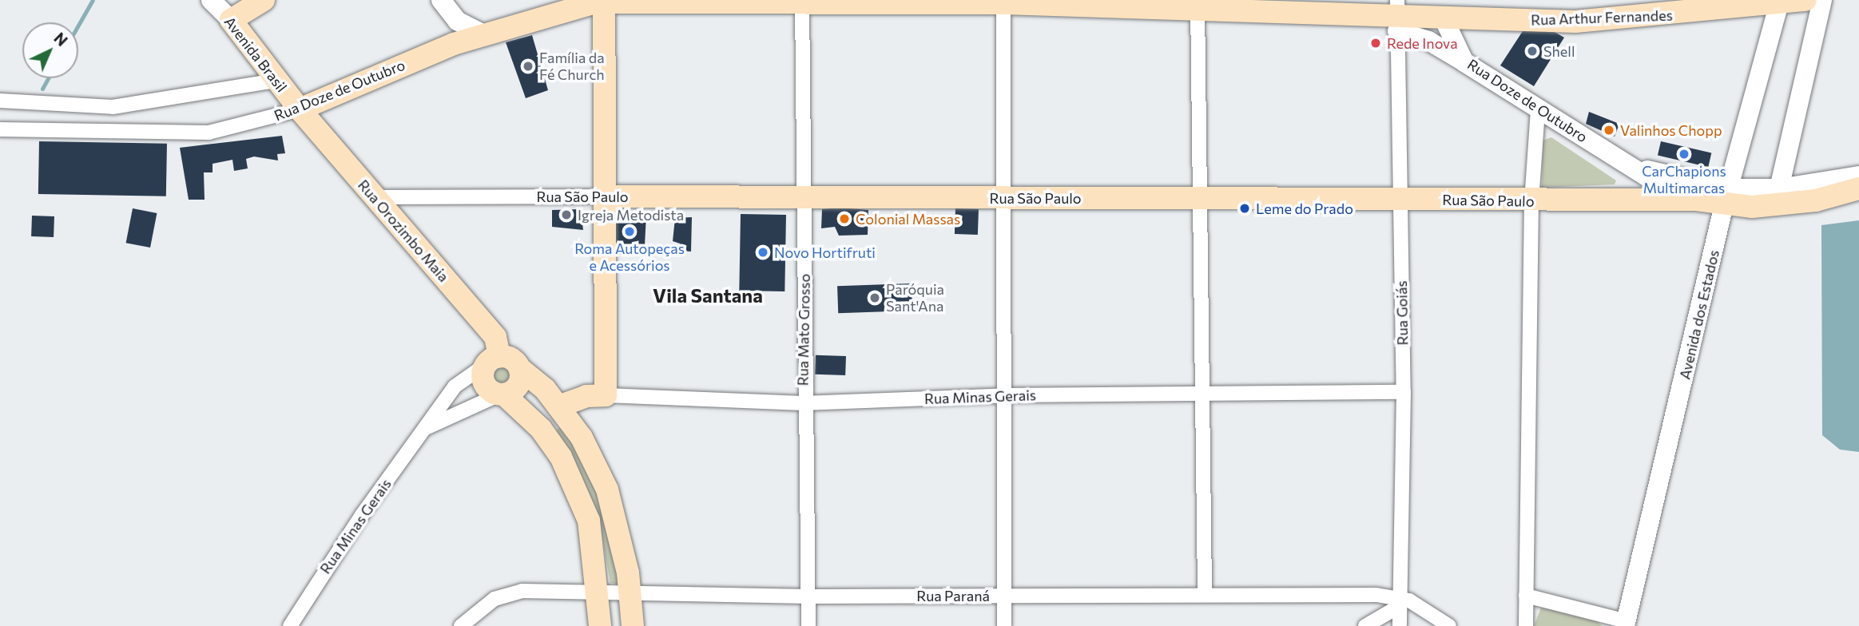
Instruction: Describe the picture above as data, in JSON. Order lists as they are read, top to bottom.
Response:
{
  "streets": {
    "main road": [
      "Rua Arthur Fernandes",
      "Avenida Brasil",
      "Rua Doze de Outubro",
      "Rua São Paulo",
      "Rua Orozimbo Maia",
      "Avenida dos Estados",
      "Rua Minas Gerais"
    ],
    "street": ["Rua Goiás", "Rua Mato Grosso", "Rua Paraná"]
  },
  "crossings": [
    ["Rua Arthur Fernandes", "Rua Doze de Outubro"],
    ["Rua Arthur Fernandes", "Rua Goiás"],
    ["Rua Arthur Fernandes", "Avenida dos Estados"],
    ["Avenida Brasil", "Rua Doze de Outubro"],
    ["Avenida Brasil", "Rua Orozimbo Maia"],
    ["Rua Doze de Outubro", "Rua São Paulo"],
    ["Rua Doze de Outubro", "Rua Orozimbo Maia"],
    ["Rua Doze de Outubro", "Avenida dos Estados"],
    ["Rua Doze de Outubro", "Rua Mato Grosso"],
    ["Rua São Paulo", "Rua Orozimbo Maia"],
    ["Rua São Paulo", "Rua Goiás"],
    ["Rua São Paulo", "Rua Mato Grosso"],
    ["Rua Orozimbo Maia", "Rua Minas Gerais"],
    ["Rua Goiás", "Rua Minas Gerais"],
    ["Rua Goiás", "Rua Paraná"],
    ["Rua Mato Grosso", "Rua Minas Gerais"],
    ["Rua Mato Grosso", "Rua Paraná"]
  ],
  "districts": ["Vila Santana"],
  "places": [
    "Rede Inova",
    "Shell",
    "Família da Fé Church",
    "Valinhos Chopp",
    "CarChapions Multimarcas",
    "Leme do Prado",
    "Igreja Metodista",
    "Colonial Massas",
    "Roma Autopeças e Acessórios",
    "Novo Hortifruti",
    "Paróquia Sant'Ana"
  ],
  "north": "top right"
}
